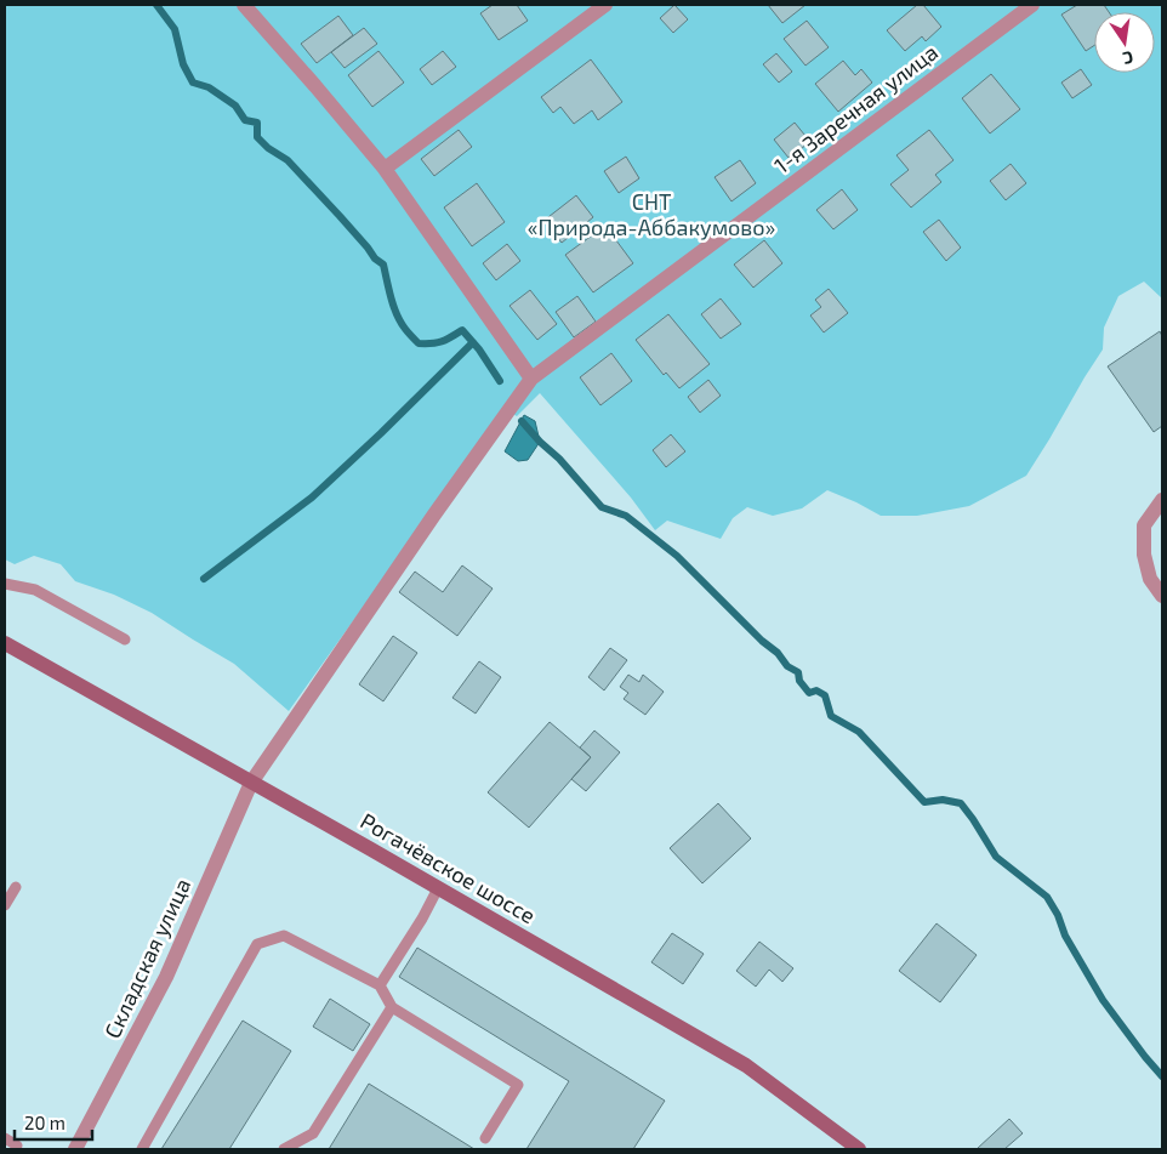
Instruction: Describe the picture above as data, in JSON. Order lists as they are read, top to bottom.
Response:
{
  "streets": {
    "main road": ["Рогачёвское шоссе"],
    "street": ["1-я Заречная улица", "Складская улица"]
  },
  "crossings": [
    ["1-я Заречная улица", "Рогачёвское шоссе"],
    ["1-я Заречная улица", "Складская улица"],
    ["Рогачёвское шоссе", "Складская улица"]
  ],
  "parks": ["СНТ «Природа-Аббакумово»"],
  "scale_bar": "20 m",
  "north": "bottom"
}
